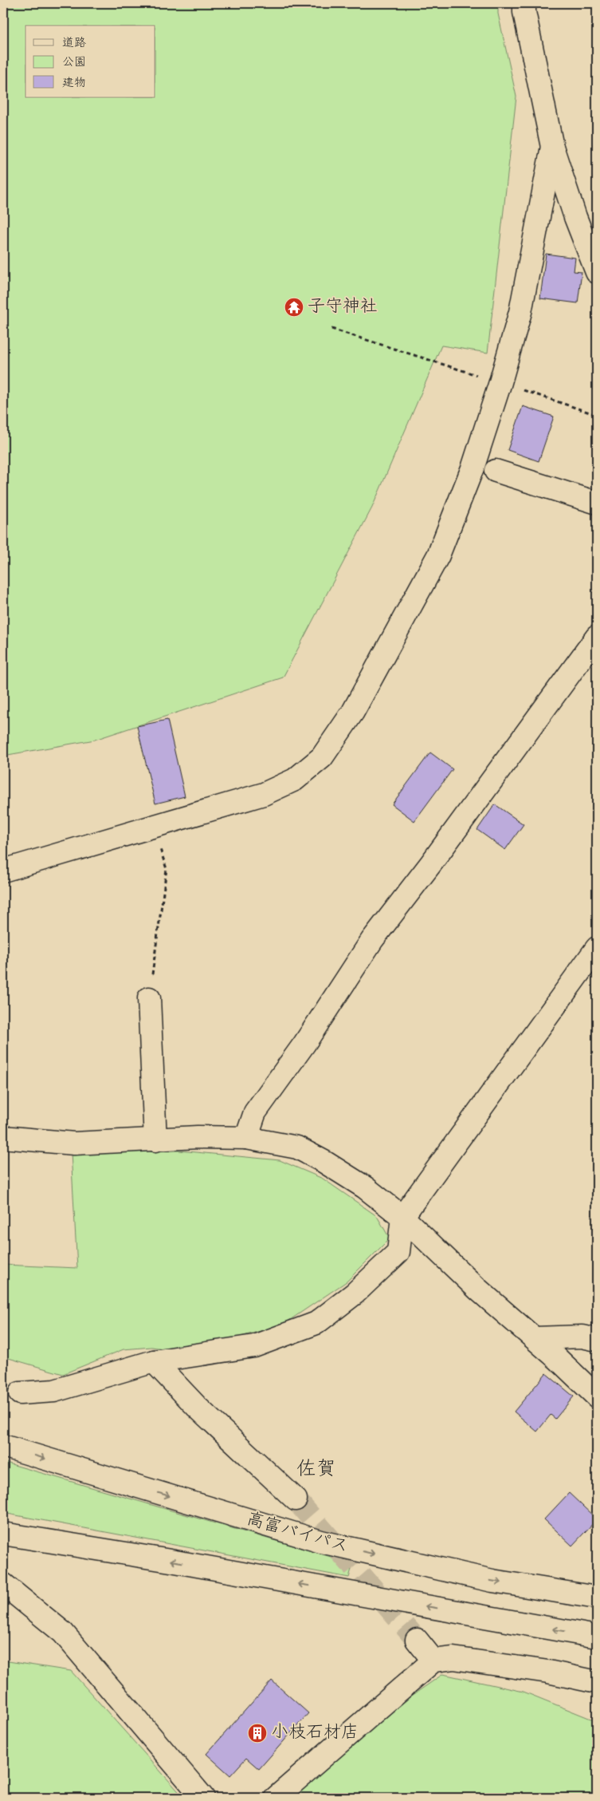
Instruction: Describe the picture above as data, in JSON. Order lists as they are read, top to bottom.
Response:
{
  "streets": {
    "main road": ["高富バイパス"]
  },
  "districts": ["佐賀"],
  "places": {
    "temple": ["子守神社"],
    "building": ["小枝石材店"]
  },
  "legend": ["道路", "公園", "建物"]
}
